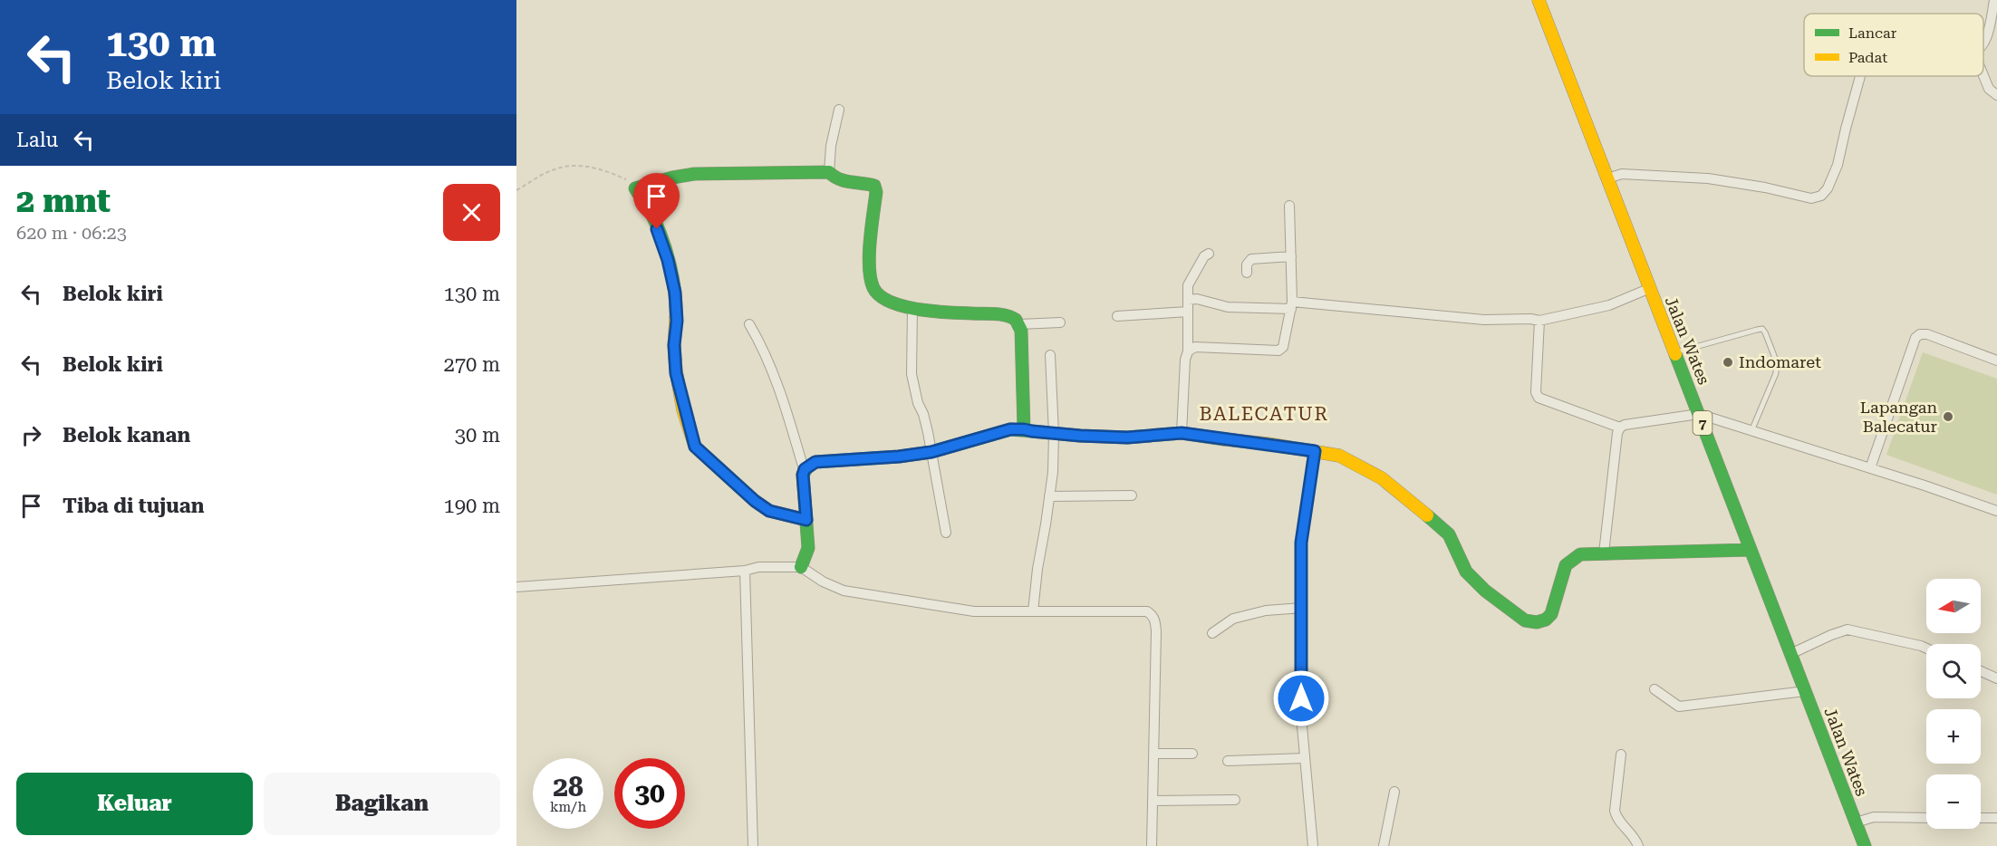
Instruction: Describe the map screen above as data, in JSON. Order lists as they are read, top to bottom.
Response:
{
  "streets": {
    "main road": ["Jalan Wates", "7"]
  },
  "districts": ["BALECATUR"],
  "places": ["Indomaret", "Lapangan Balecatur"],
  "legend": ["Lancar", "Padat"],
  "north": "left",
  "page": {
    "turn": ["130 m", "Belok kiri"],
    "then": "Lalu",
    "heading": ["2 mnt", "620 m · 06:23"],
    "list": [
      {
        "name": "Belok kiri",
        "value": "130 m"
      },
      {
        "name": "Belok kiri",
        "value": "270 m"
      },
      {
        "name": "Belok kanan",
        "value": "30 m"
      },
      {
        "name": "Tiba di tujuan",
        "value": "190 m"
      }
    ],
    "map_buttons": ["+", "−"],
    "speed": "28 km/h",
    "limit": "30",
    "buttons": ["Keluar", "Bagikan"]
  }
}
